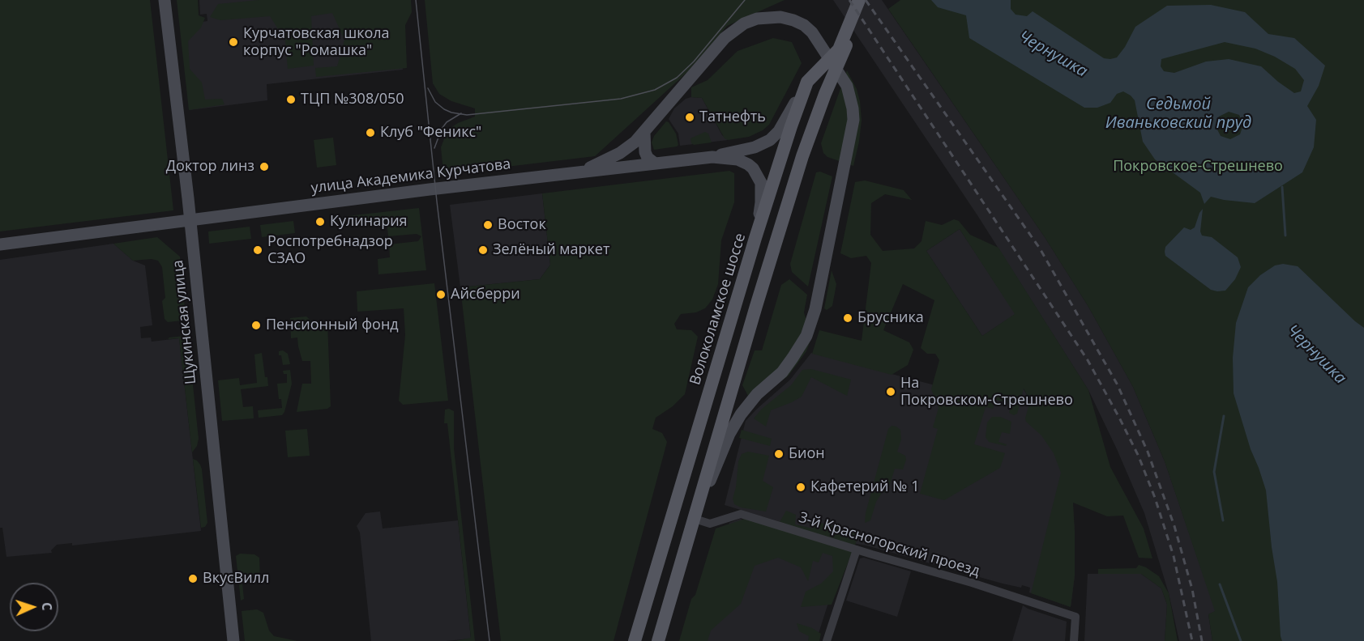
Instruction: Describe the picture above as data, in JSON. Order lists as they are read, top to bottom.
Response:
{
  "streets": {
    "main road": ["улица Академика Курчатова", "Волоколамское шоссе", "Щукинская улица"],
    "street": ["3-й Красногорский проезд"]
  },
  "crossings": [
    ["улица Академика Курчатова", "Волоколамское шоссе"],
    ["улица Академика Курчатова", "Щукинская улица"],
    ["Волоколамское шоссе", "3-й Красногорский проезд"]
  ],
  "water": ["Чернушка", "Седьмой Иваньковский пруд"],
  "parks": ["Покровское-Стрешнево"],
  "places": [
    "Курчатовская школа корпус \"Ромашка\"",
    "ТЦП №308/050",
    "Татнефть",
    "Клуб \"Феникс\"",
    "Доктор линз",
    "Кулинария",
    "Восток",
    "Роспотребнадзор СЗАО",
    "Зелёный маркет",
    "Айсберри",
    "Брусника",
    "Пенсионный фонд",
    "На Покровском-Стрешнево",
    "Бион",
    "Кафетерий № 1",
    "ВкусВилл"
  ],
  "north": "right"
}
